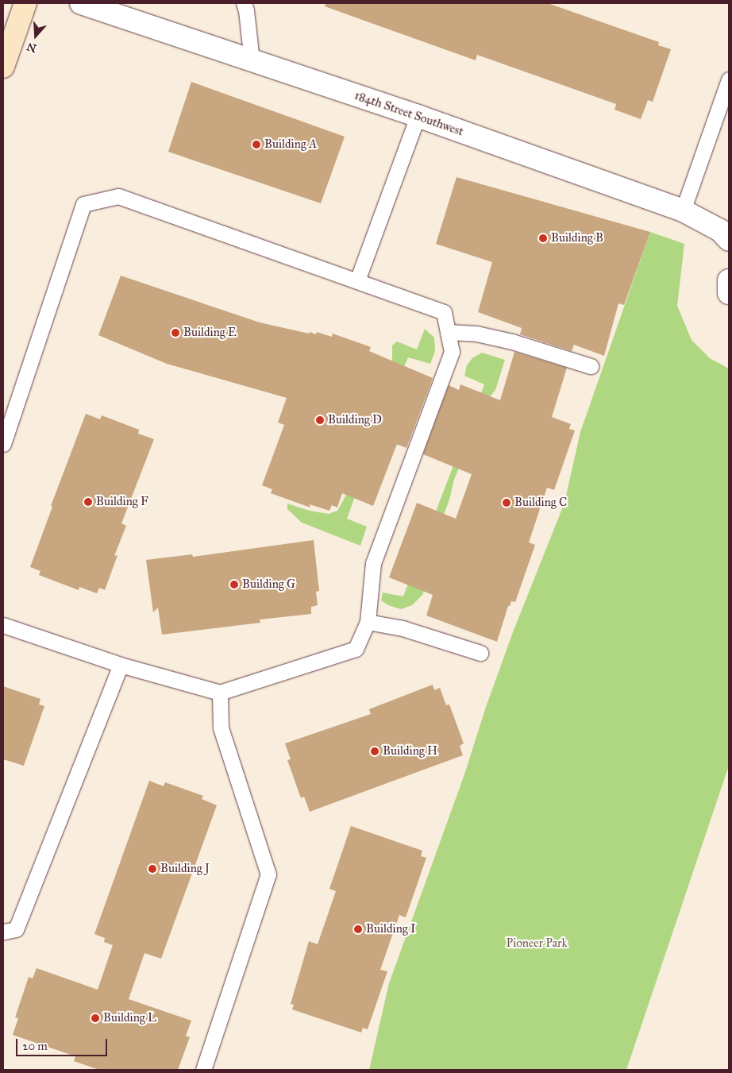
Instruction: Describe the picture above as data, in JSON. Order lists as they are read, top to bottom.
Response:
{
  "streets": {
    "street": ["184th Street Southwest"]
  },
  "parks": ["Pioneer Park"],
  "places": [
    "Building A",
    "Building B",
    "Building E",
    "Building D",
    "Building F",
    "Building C",
    "Building G",
    "Building H",
    "Building J",
    "Building I",
    "Building L"
  ],
  "scale_bar": "20 m",
  "north": "bottom"
}
